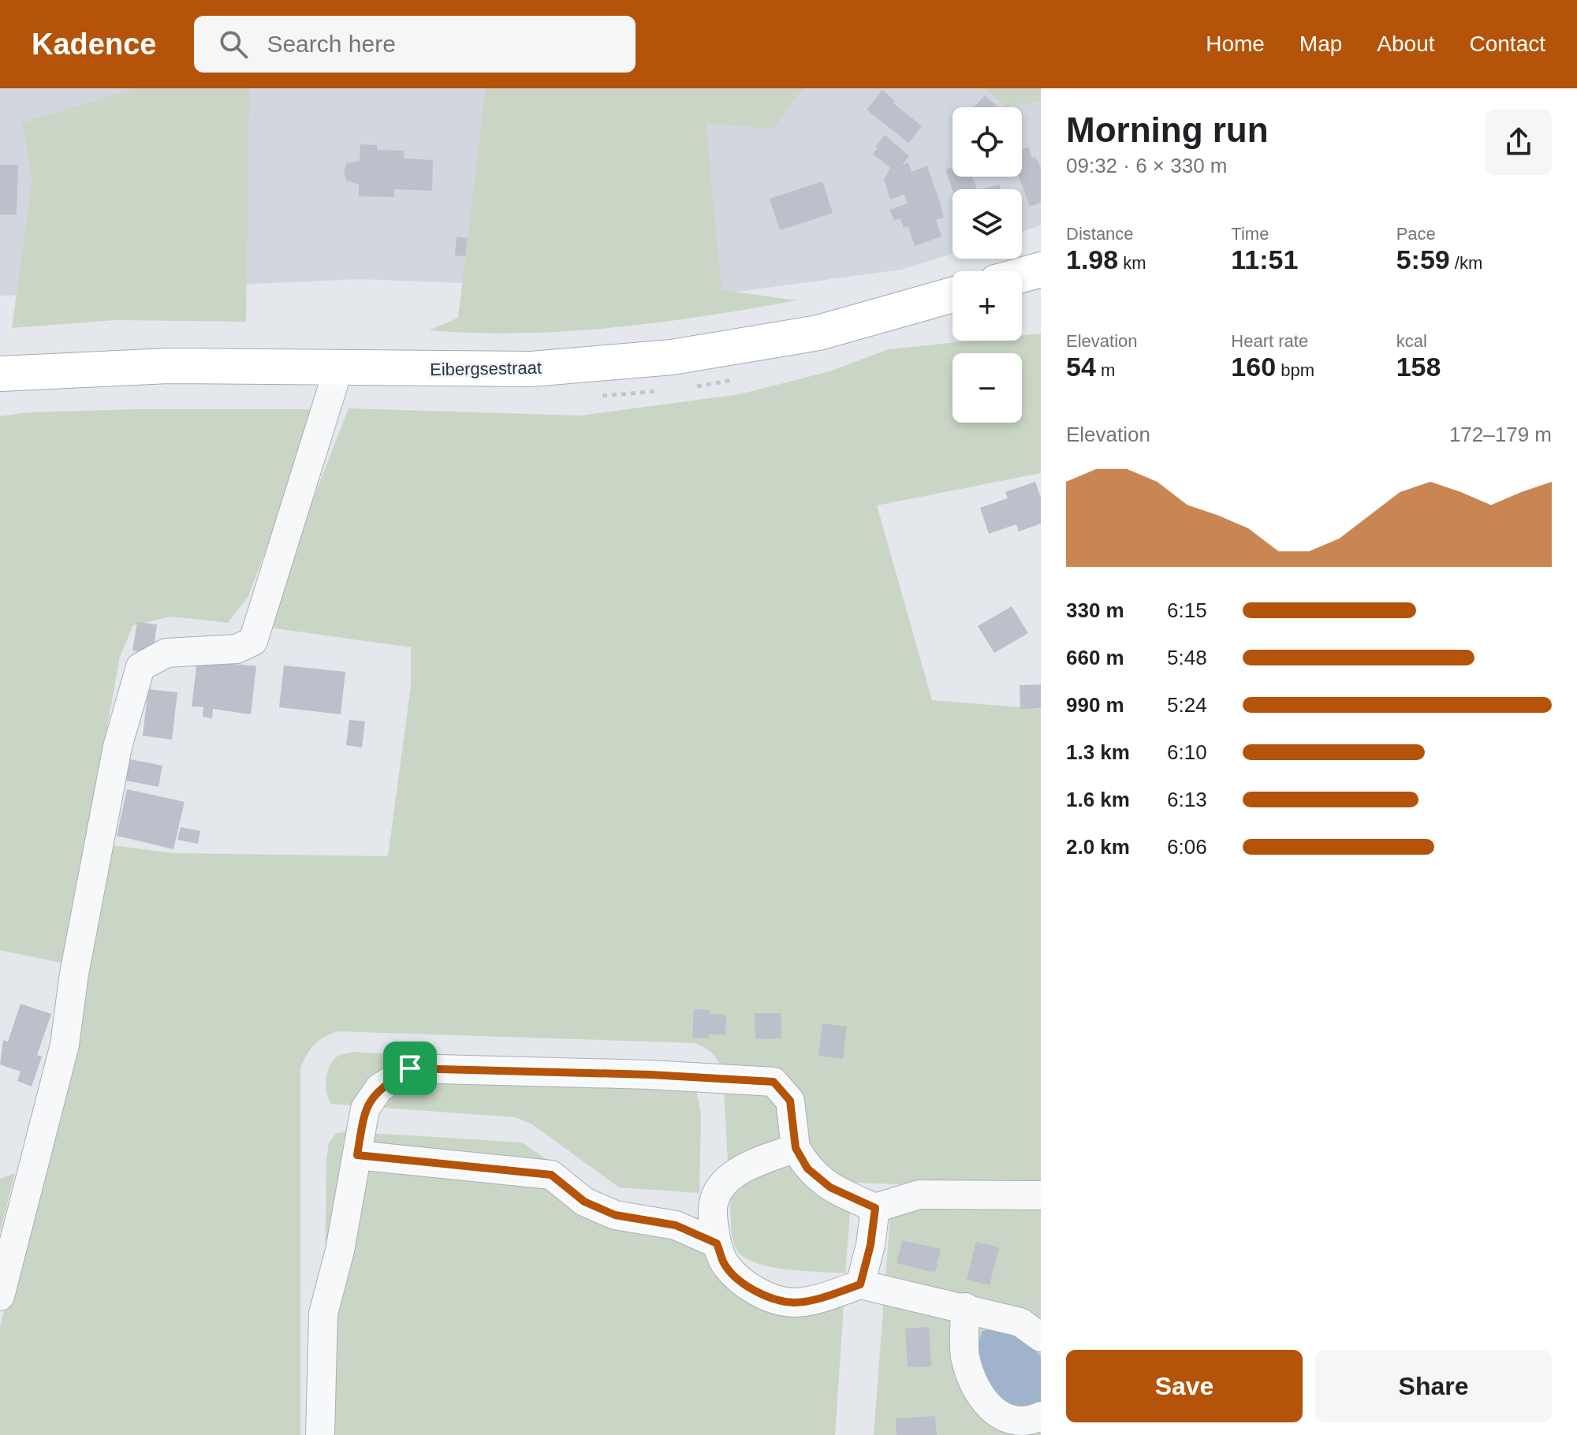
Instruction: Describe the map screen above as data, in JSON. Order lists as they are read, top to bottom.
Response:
{
  "streets": {
    "main road": ["Eibergsestraat"]
  },
  "page": {
    "header": "Kadence",
    "search": "Search here",
    "nav": [
      "Home",
      "Map",
      "About",
      "Contact"
    ],
    "heading": ["Morning run", "09:32 · 6 × 330 m"],
    "map_buttons": ["+", "−"],
    "stats": [
      ["Distance", "1.98 km"],
      ["Time", "11:51"],
      ["Pace", "5:59 /km"],
      ["Elevation", "54 m"],
      ["Heart rate", "160 bpm"],
      ["kcal", "158"]
    ],
    "chart": ["Elevation", "172–179 m"],
    "list": [
      {
        "name": "330 m",
        "note": "6:15"
      },
      {
        "name": "660 m",
        "note": "5:48"
      },
      {
        "name": "990 m",
        "note": "5:24"
      },
      {
        "name": "1.3 km",
        "note": "6:10"
      },
      {
        "name": "1.6 km",
        "note": "6:13"
      },
      {
        "name": "2.0 km",
        "note": "6:06"
      }
    ],
    "buttons": ["Save", "Share"]
  }
}
